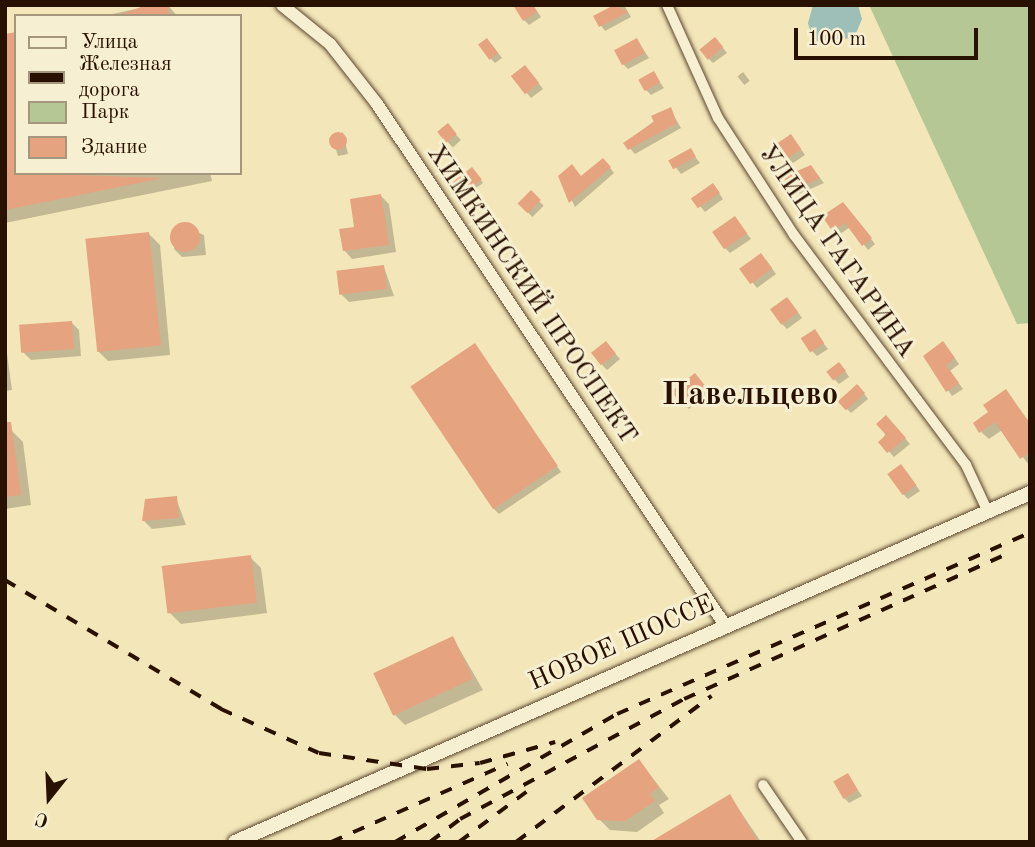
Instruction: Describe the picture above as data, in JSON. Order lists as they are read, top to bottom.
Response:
{
  "streets": {
    "main road": ["НОВОЕ ШОССЕ"],
    "street": ["УЛИЦА ГАГАРИНА", "ХИМКИНСКИЙ ПРОСПЕКТ"]
  },
  "crossings": [
    ["УЛИЦА ГАГАРИНА", "НОВОЕ ШОССЕ"],
    ["ХИМКИНСКИЙ ПРОСПЕКТ", "НОВОЕ ШОССЕ"]
  ],
  "districts": ["Павельцево"],
  "legend": [
    "Улица",
    "Железная дорога",
    "Парк",
    "Здание"
  ],
  "scale_bar": "100 m",
  "north": "bottom"
}
